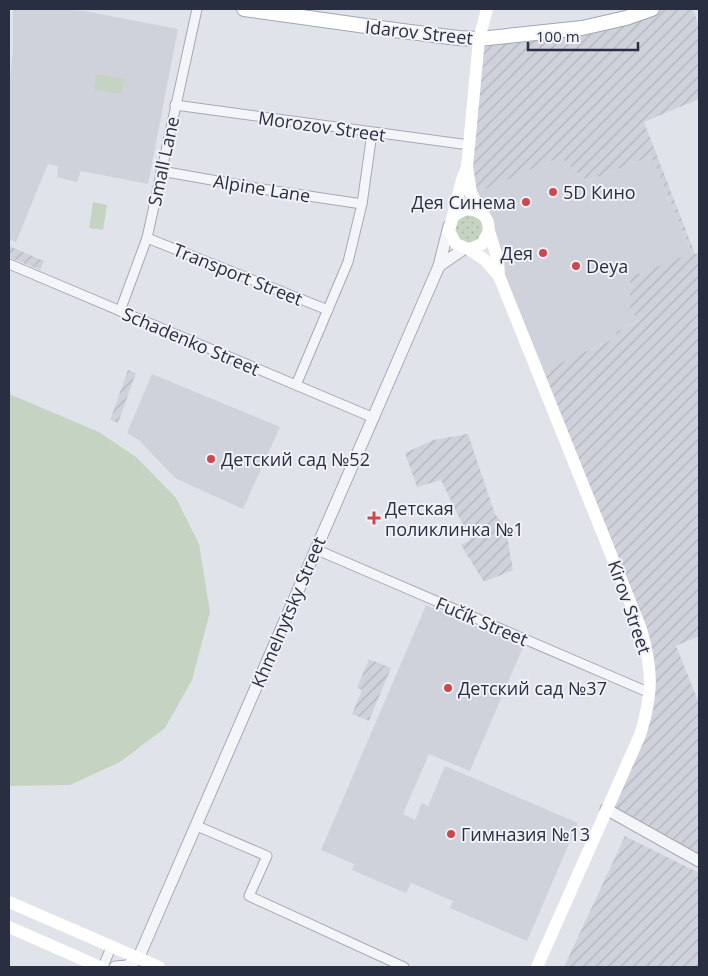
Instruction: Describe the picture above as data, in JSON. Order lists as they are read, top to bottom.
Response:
{
  "streets": {
    "main road": ["Idarov Street", "Kirov Street"],
    "street": [
      "Morozov Street",
      "Small Lane",
      "Alpine Lane",
      "Transport Street",
      "Schadenko Street",
      "Khmelnytsky Street",
      "Fučík Street"
    ]
  },
  "crossings": [
    ["Morozov Street", "Small Lane"],
    ["Small Lane", "Alpine Lane"],
    ["Small Lane", "Transport Street"],
    ["Small Lane", "Schadenko Street"],
    ["Schadenko Street", "Khmelnytsky Street"],
    ["Kirov Street", "Fučík Street"],
    ["Khmelnytsky Street", "Fučík Street"]
  ],
  "places": {
    "other": [
      "5D Кино",
      "Дея Синема",
      "Дея",
      "Deya",
      "Детский сад №52",
      "Детский сад №37",
      "Гимназия №13"
    ],
    "health": ["Детская поликлинка №1"]
  },
  "scale_bar": "100 m"
}
